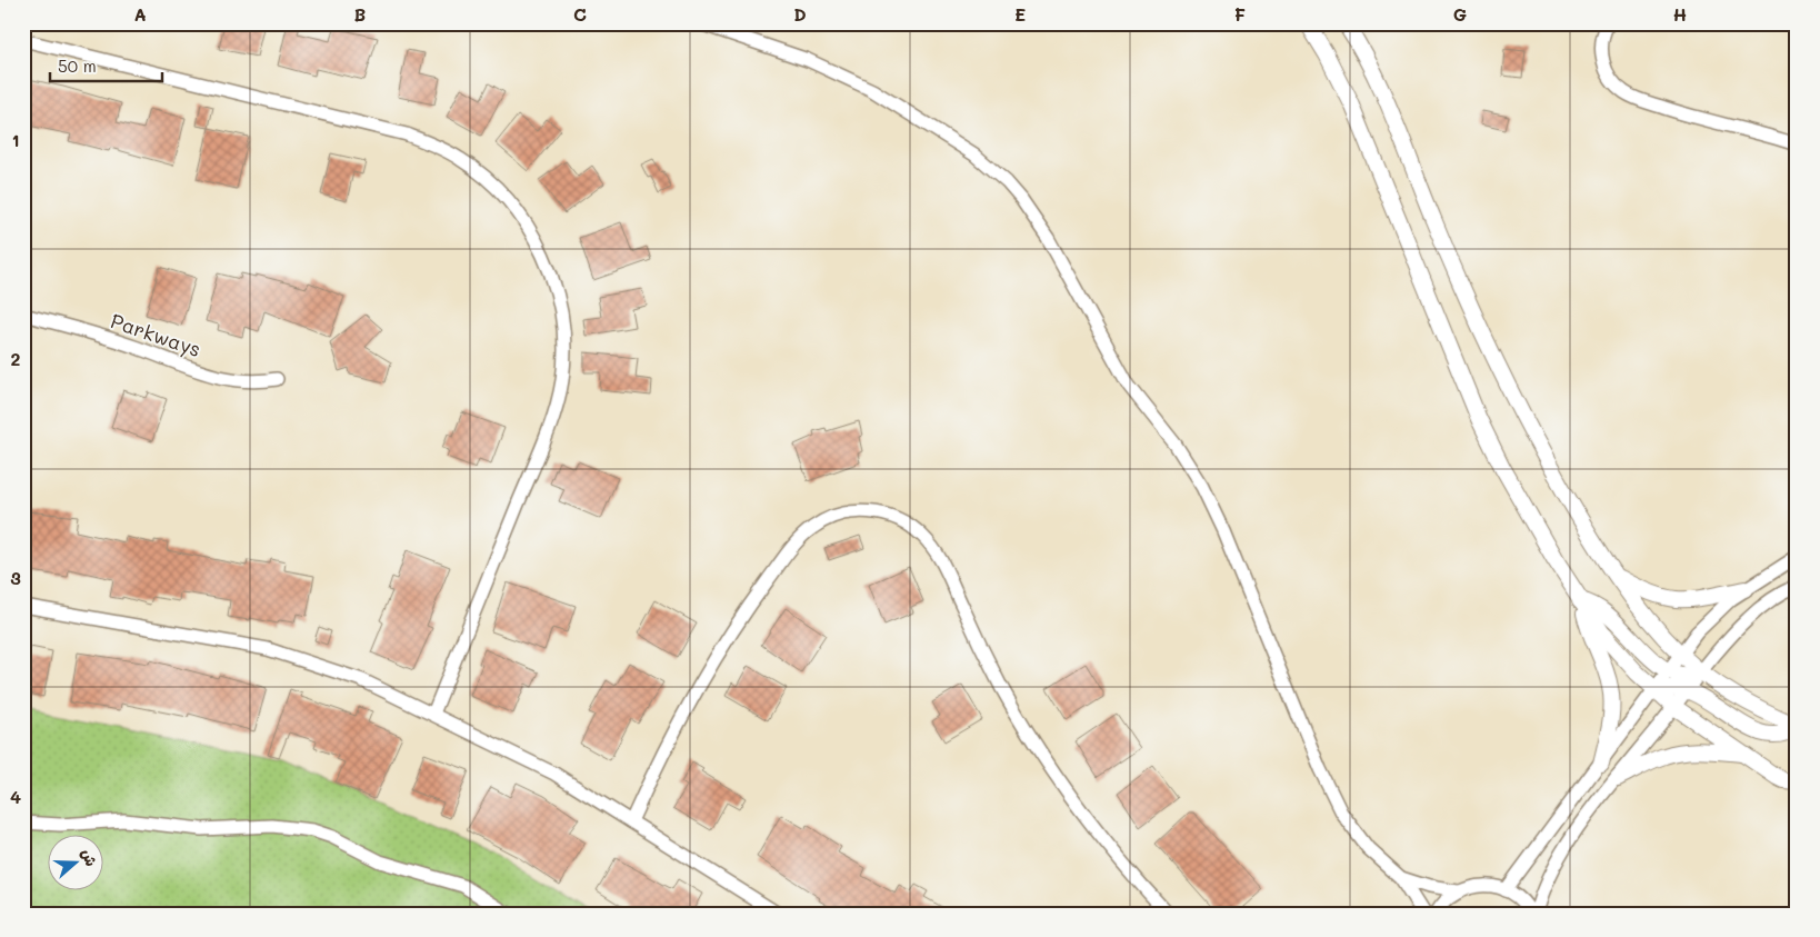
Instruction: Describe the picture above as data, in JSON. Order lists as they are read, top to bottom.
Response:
{
  "streets": {
    "street": ["Parkways"]
  },
  "scale_bar": "50 m",
  "north": "right",
  "grid": {
    "columns": [
      "A",
      "B",
      "C",
      "D",
      "E",
      "F",
      "G",
      "H"
    ],
    "rows": [
      "1",
      "2",
      "3",
      "4"
    ]
  }
}
